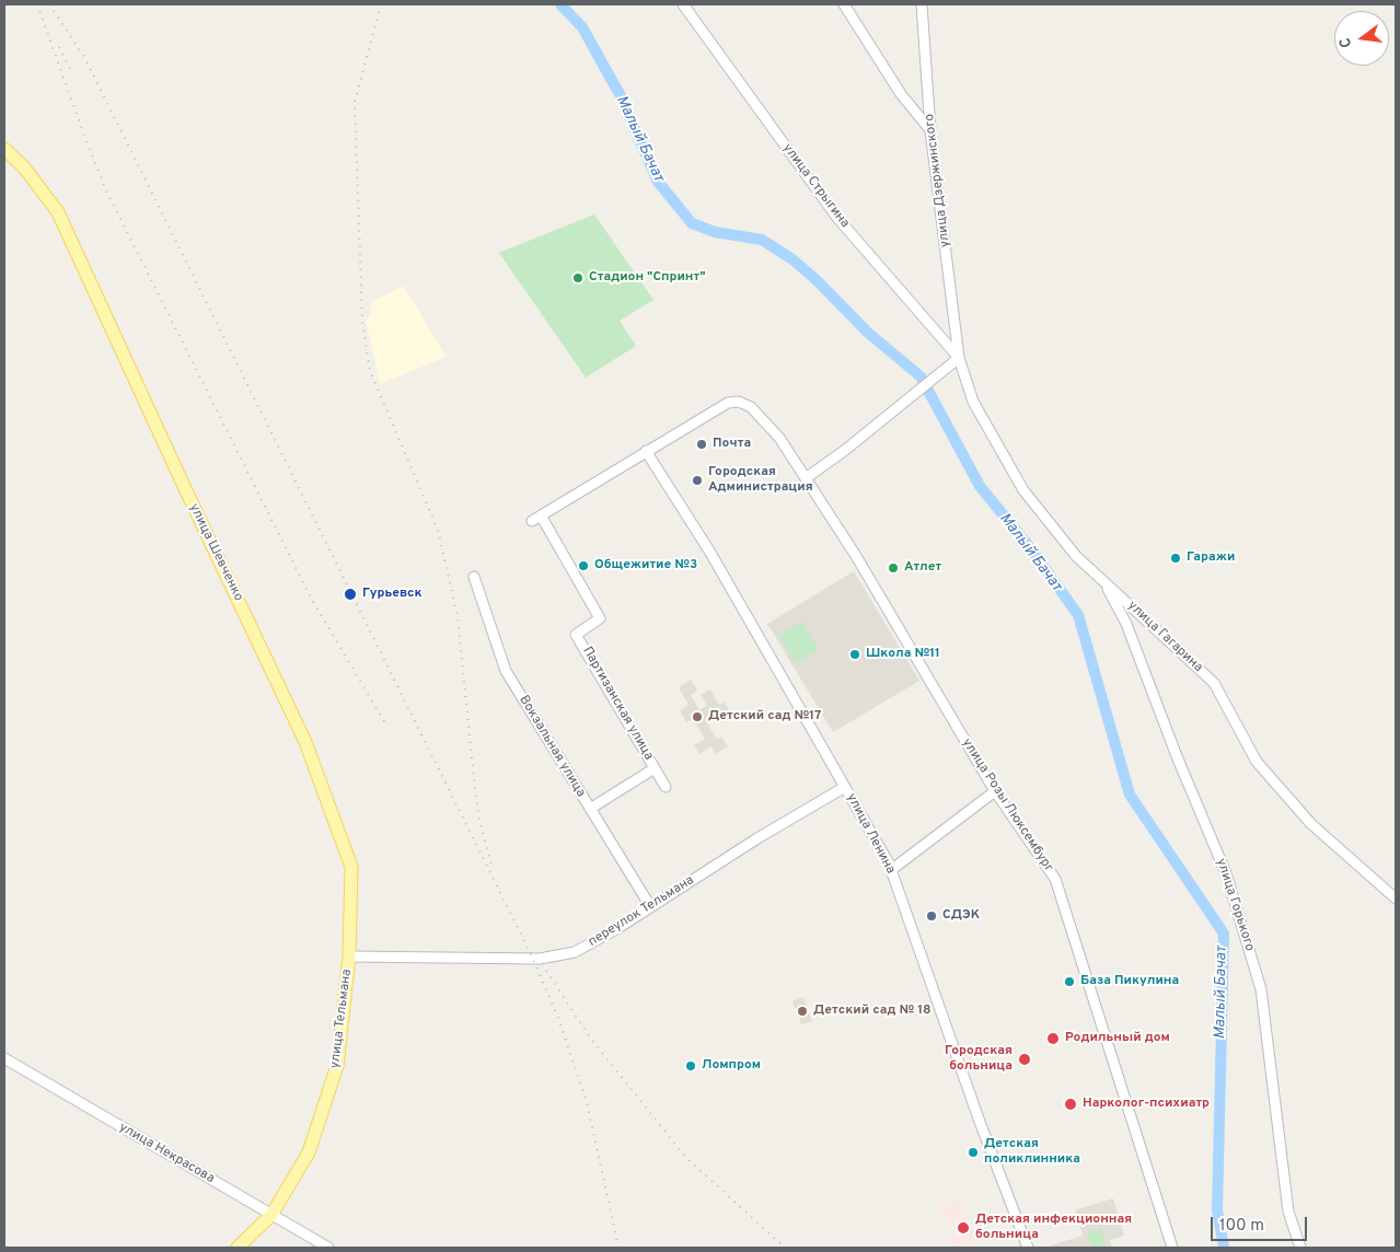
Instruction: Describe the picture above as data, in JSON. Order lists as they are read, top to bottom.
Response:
{
  "streets": {
    "main road": ["улица Шевченко", "улица Тельмана"],
    "street": [
      "улица Дзержинского",
      "улица Стрыгина",
      "улица Гагарина",
      "Партизанская улица",
      "Вокзальная улица",
      "улица Розы Люксембург",
      "улица Ленина",
      "улица Горького",
      "переулок Тельмана",
      "улица Некрасова"
    ]
  },
  "crossings": [
    ["улица Дзержинского", "улица Стрыгина"],
    ["улица Дзержинского", "улица Гагарина"],
    ["улица Стрыгина", "улица Гагарина"],
    ["улица Шевченко", "переулок Тельмана"],
    ["улица Шевченко", "улица Тельмана"],
    ["улица Гагарина", "улица Горького"],
    ["Партизанская улица", "улица Розы Люксембург"],
    ["Партизанская улица", "улица Ленина"],
    ["Вокзальная улица", "переулок Тельмана"],
    ["улица Розы Люксембург", "улица Ленина"],
    ["улица Ленина", "переулок Тельмана"],
    ["переулок Тельмана", "улица Тельмана"],
    ["улица Тельмана", "улица Некрасова"]
  ],
  "water": ["Малый Бачат"],
  "places": [
    "Стадион \"Спринт\"",
    "Почта",
    "Городская Администрация",
    "Гаражи",
    "Общежитие №3",
    "Атлет",
    "Гурьевск",
    "Школа №11",
    "Детский сад №17",
    "СДЭК",
    "База Пикулина",
    "Детский сад № 18",
    "Родильный дом",
    "Городская больница",
    "Ломпром",
    "Нарколог-психиатр",
    "Детская поликлинника",
    "Детская инфекционная больница"
  ],
  "scale_bar": "100 m",
  "north": "left"
}
